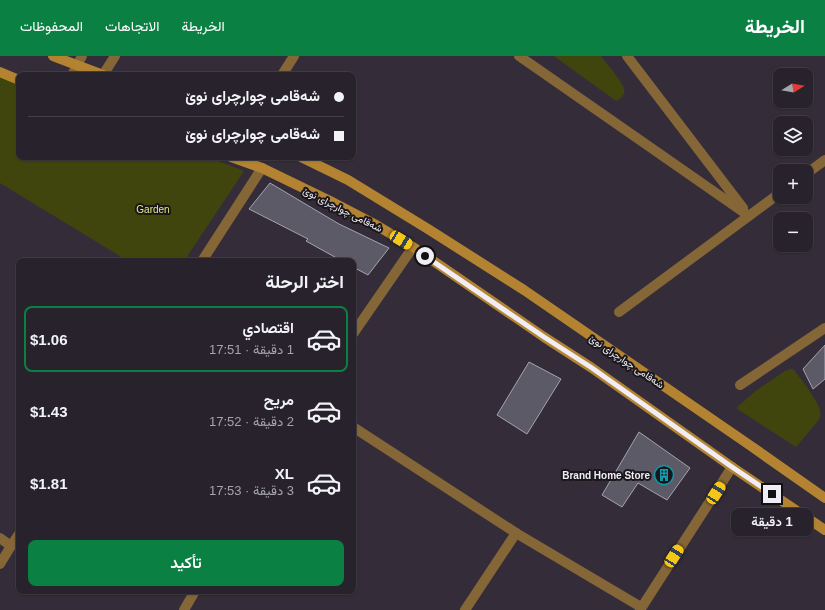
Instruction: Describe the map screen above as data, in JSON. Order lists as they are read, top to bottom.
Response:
{
  "streets": {
    "street": ["شەقامی چوارچرای نوێ"]
  },
  "parks": ["Garden"],
  "places": {
    "building": ["Brand Home Store"]
  },
  "north": "right",
  "page": {
    "header": "الخريطة",
    "nav": ["الخريطة", "الاتجاهات", "المحفوظات"],
    "map_buttons": ["+", "−"],
    "banner": ["شەقامی چوارچرای نوێ", "شەقامی چوارچرای نوێ"],
    "heading": "اختر الرحلة",
    "list": [
      {
        "name": "اقتصادي",
        "note": "1 دقيقة · 17:51",
        "value": "$1.06"
      },
      {
        "name": "مريح",
        "note": "2 دقيقة · 17:52",
        "value": "$1.43"
      },
      {
        "name": "XL",
        "note": "3 دقيقة · 17:53",
        "value": "$1.81"
      }
    ],
    "bubble": "1 دقيقة",
    "buttons": "تأكيد"
  }
}
